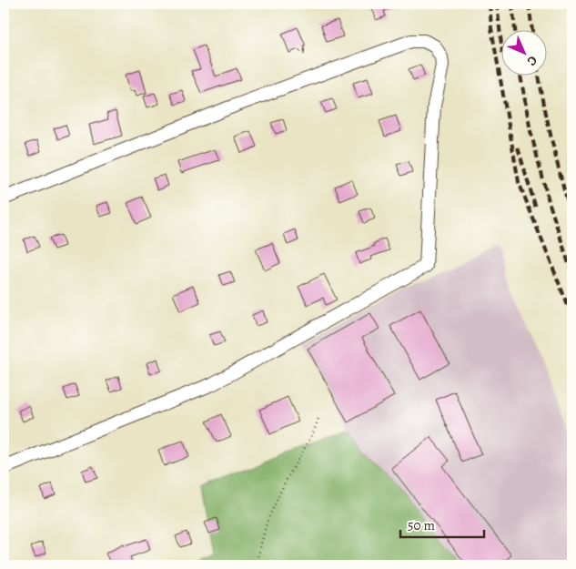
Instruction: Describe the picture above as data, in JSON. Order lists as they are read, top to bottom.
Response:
{
  "scale_bar": "50 m",
  "north": "bottom right"
}
